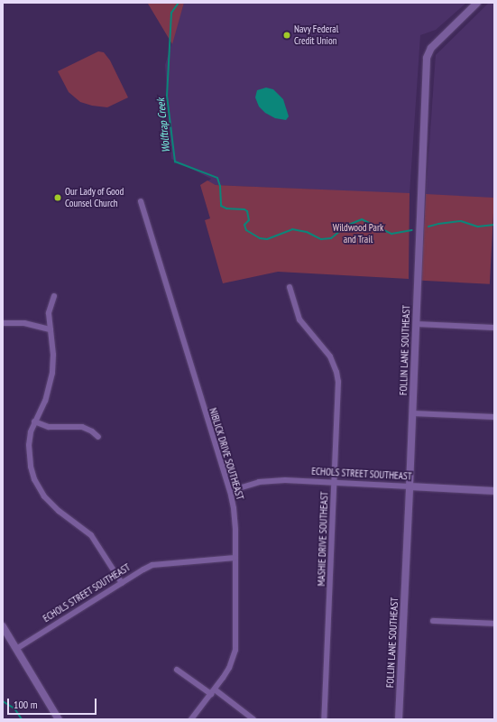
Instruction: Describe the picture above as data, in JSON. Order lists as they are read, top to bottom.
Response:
{
  "streets": {
    "street": [
      "FOLLIN LANE SOUTHEAST",
      "NIBLICK DRIVE SOUTHEAST",
      "ECHOLS STREET SOUTHEAST",
      "MASHIE DRIVE SOUTHEAST"
    ]
  },
  "crossings": [
    ["FOLLIN LANE SOUTHEAST", "ECHOLS STREET SOUTHEAST"],
    ["NIBLICK DRIVE SOUTHEAST", "ECHOLS STREET SOUTHEAST"],
    ["ECHOLS STREET SOUTHEAST", "MASHIE DRIVE SOUTHEAST"]
  ],
  "water": ["Wolftrap Creek"],
  "parks": ["Wildwood Park and Trail"],
  "places": ["Navy Federal Credit Union", "Our Lady of Good Counsel Church"],
  "scale_bar": "100 m"
}
